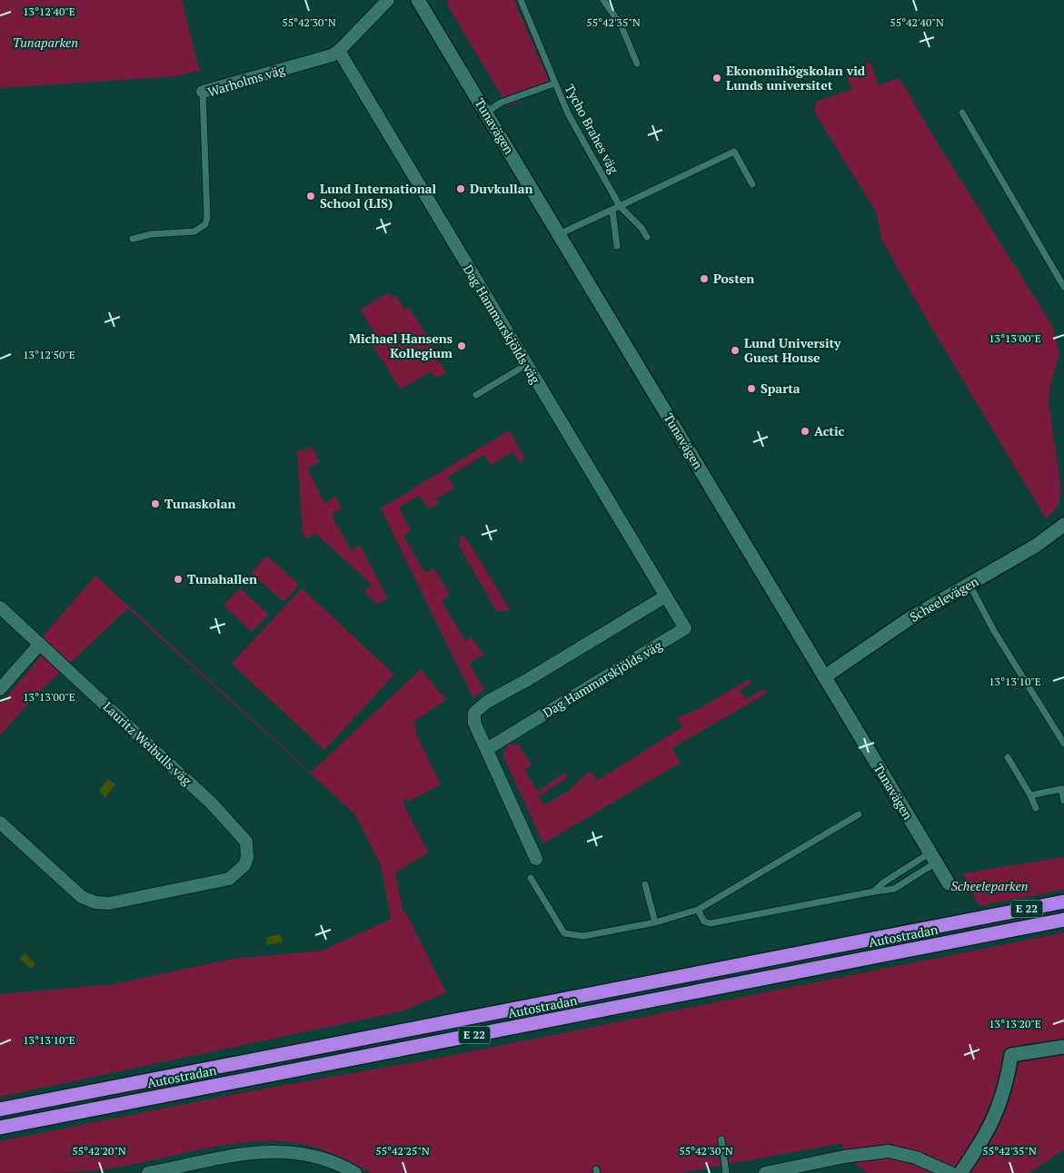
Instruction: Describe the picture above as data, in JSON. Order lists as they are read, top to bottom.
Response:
{
  "streets": {
    "highway": ["E 22", "Autostradan"],
    "main road": ["Tunavägen", "Scheelevägen"],
    "street": ["Warholms väg", "Dag Hammarskjölds väg", "Lauritz Weibulls väg"],
    "lane": ["Tycho Brahes väg"]
  },
  "crossings": [
    ["Warholms väg", "Dag Hammarskjölds väg"],
    ["Tunavägen", "Scheelevägen"]
  ],
  "parks": ["Tunaparken", "Scheeleparken"],
  "places": [
    "Ekonomihögskolan vid Lunds universitet",
    "Duvkullan",
    "Lund International School (LIS)",
    "Posten",
    "Michael Hansens Kollegium",
    "Lund University Guest House",
    "Sparta",
    "Actic",
    "Tunaskolan",
    "Tunahallen"
  ],
  "coordinates": [
    "13°12'40\"E",
    "55°42'30\"N",
    "55°42'35\"N",
    "55°42'40\"N",
    "13°13'00\"E",
    "13°12'50\"E",
    "13°13'10\"E",
    "13°13'20\"E",
    "55°42'20\"N",
    "55°42'25\"N"
  ]
}
